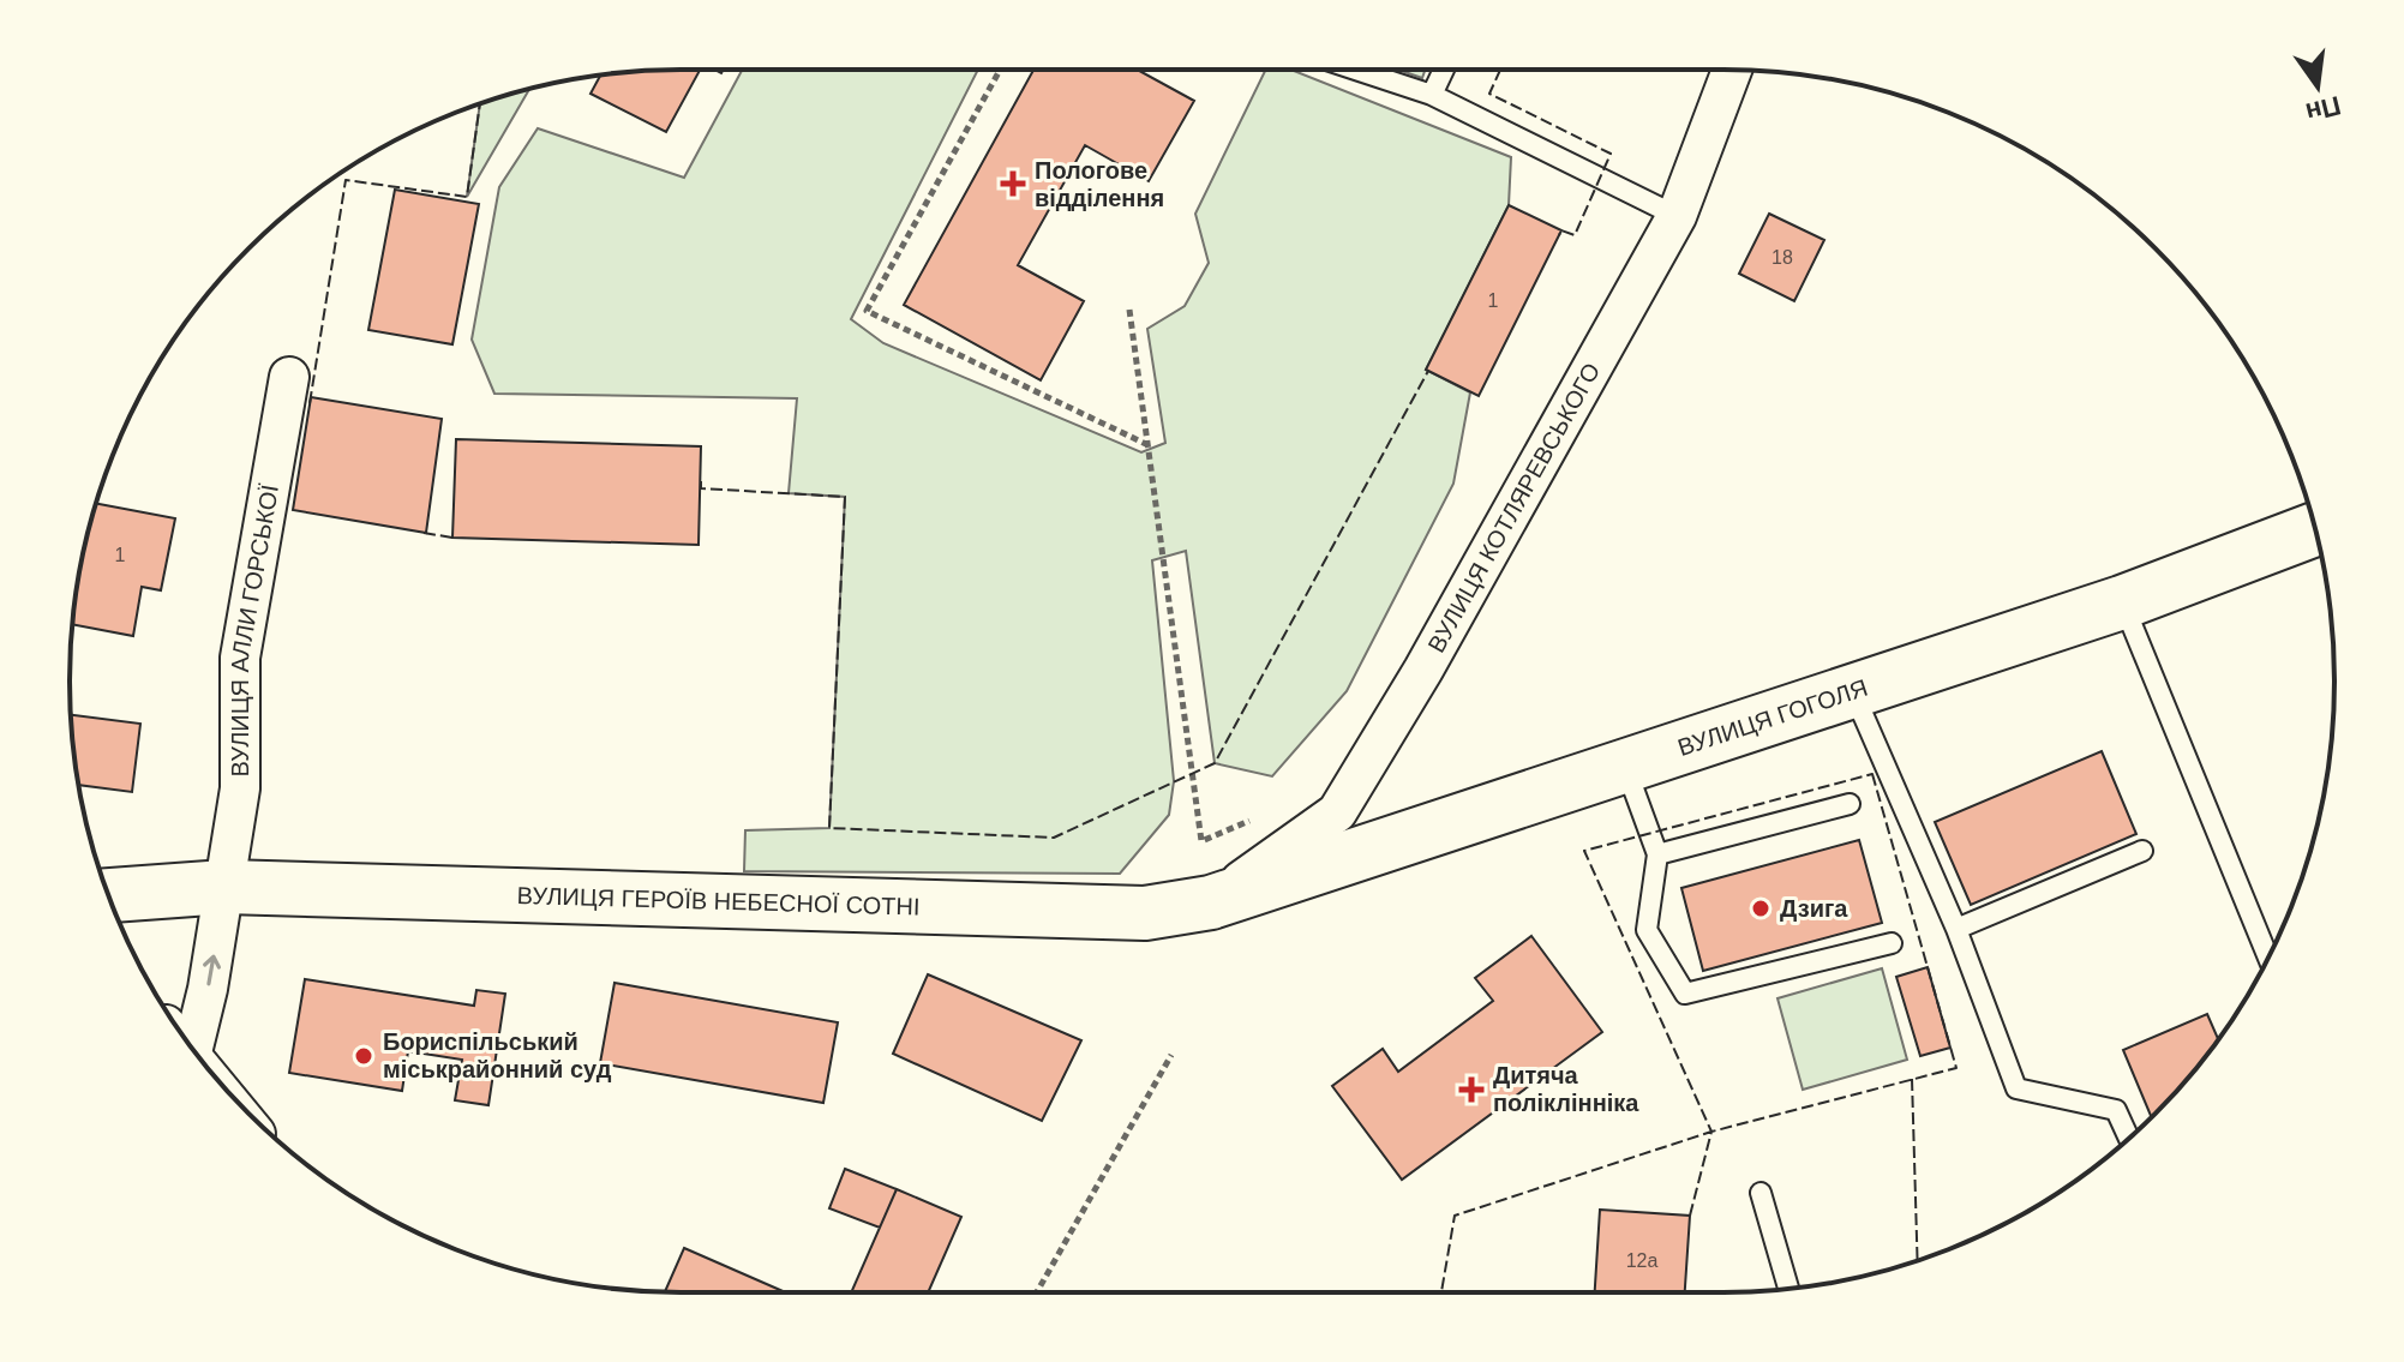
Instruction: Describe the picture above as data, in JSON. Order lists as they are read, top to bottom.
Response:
{
  "streets": {
    "street": [
      "ВУЛИЦЯ КОТЛЯРЕВСЬКОГО",
      "ВУЛИЦЯ АЛЛИ ГОРСЬКОЇ",
      "ВУЛИЦЯ ГОГОЛЯ",
      "ВУЛИЦЯ ГЕРОЇВ НЕБЕСНОЇ СОТНІ"
    ]
  },
  "crossings": [
    ["ВУЛИЦЯ КОТЛЯРЕВСЬКОГО", "ВУЛИЦЯ ГОГОЛЯ"],
    ["ВУЛИЦЯ КОТЛЯРЕВСЬКОГО", "ВУЛИЦЯ ГЕРОЇВ НЕБЕСНОЇ СОТНІ"],
    ["ВУЛИЦЯ АЛЛИ ГОРСЬКОЇ", "ВУЛИЦЯ ГЕРОЇВ НЕБЕСНОЇ СОТНІ"],
    ["ВУЛИЦЯ ГОГОЛЯ", "ВУЛИЦЯ ГЕРОЇВ НЕБЕСНОЇ СОТНІ"]
  ],
  "places": {
    "health": ["Пологове відділення", "Дитяча поліклінніка"],
    "other": ["Дзига", "Бориспільський міськрайонний суд"]
  },
  "house_numbers": [
    "18",
    "1",
    "1",
    "12а"
  ],
  "north": "bottom"
}
